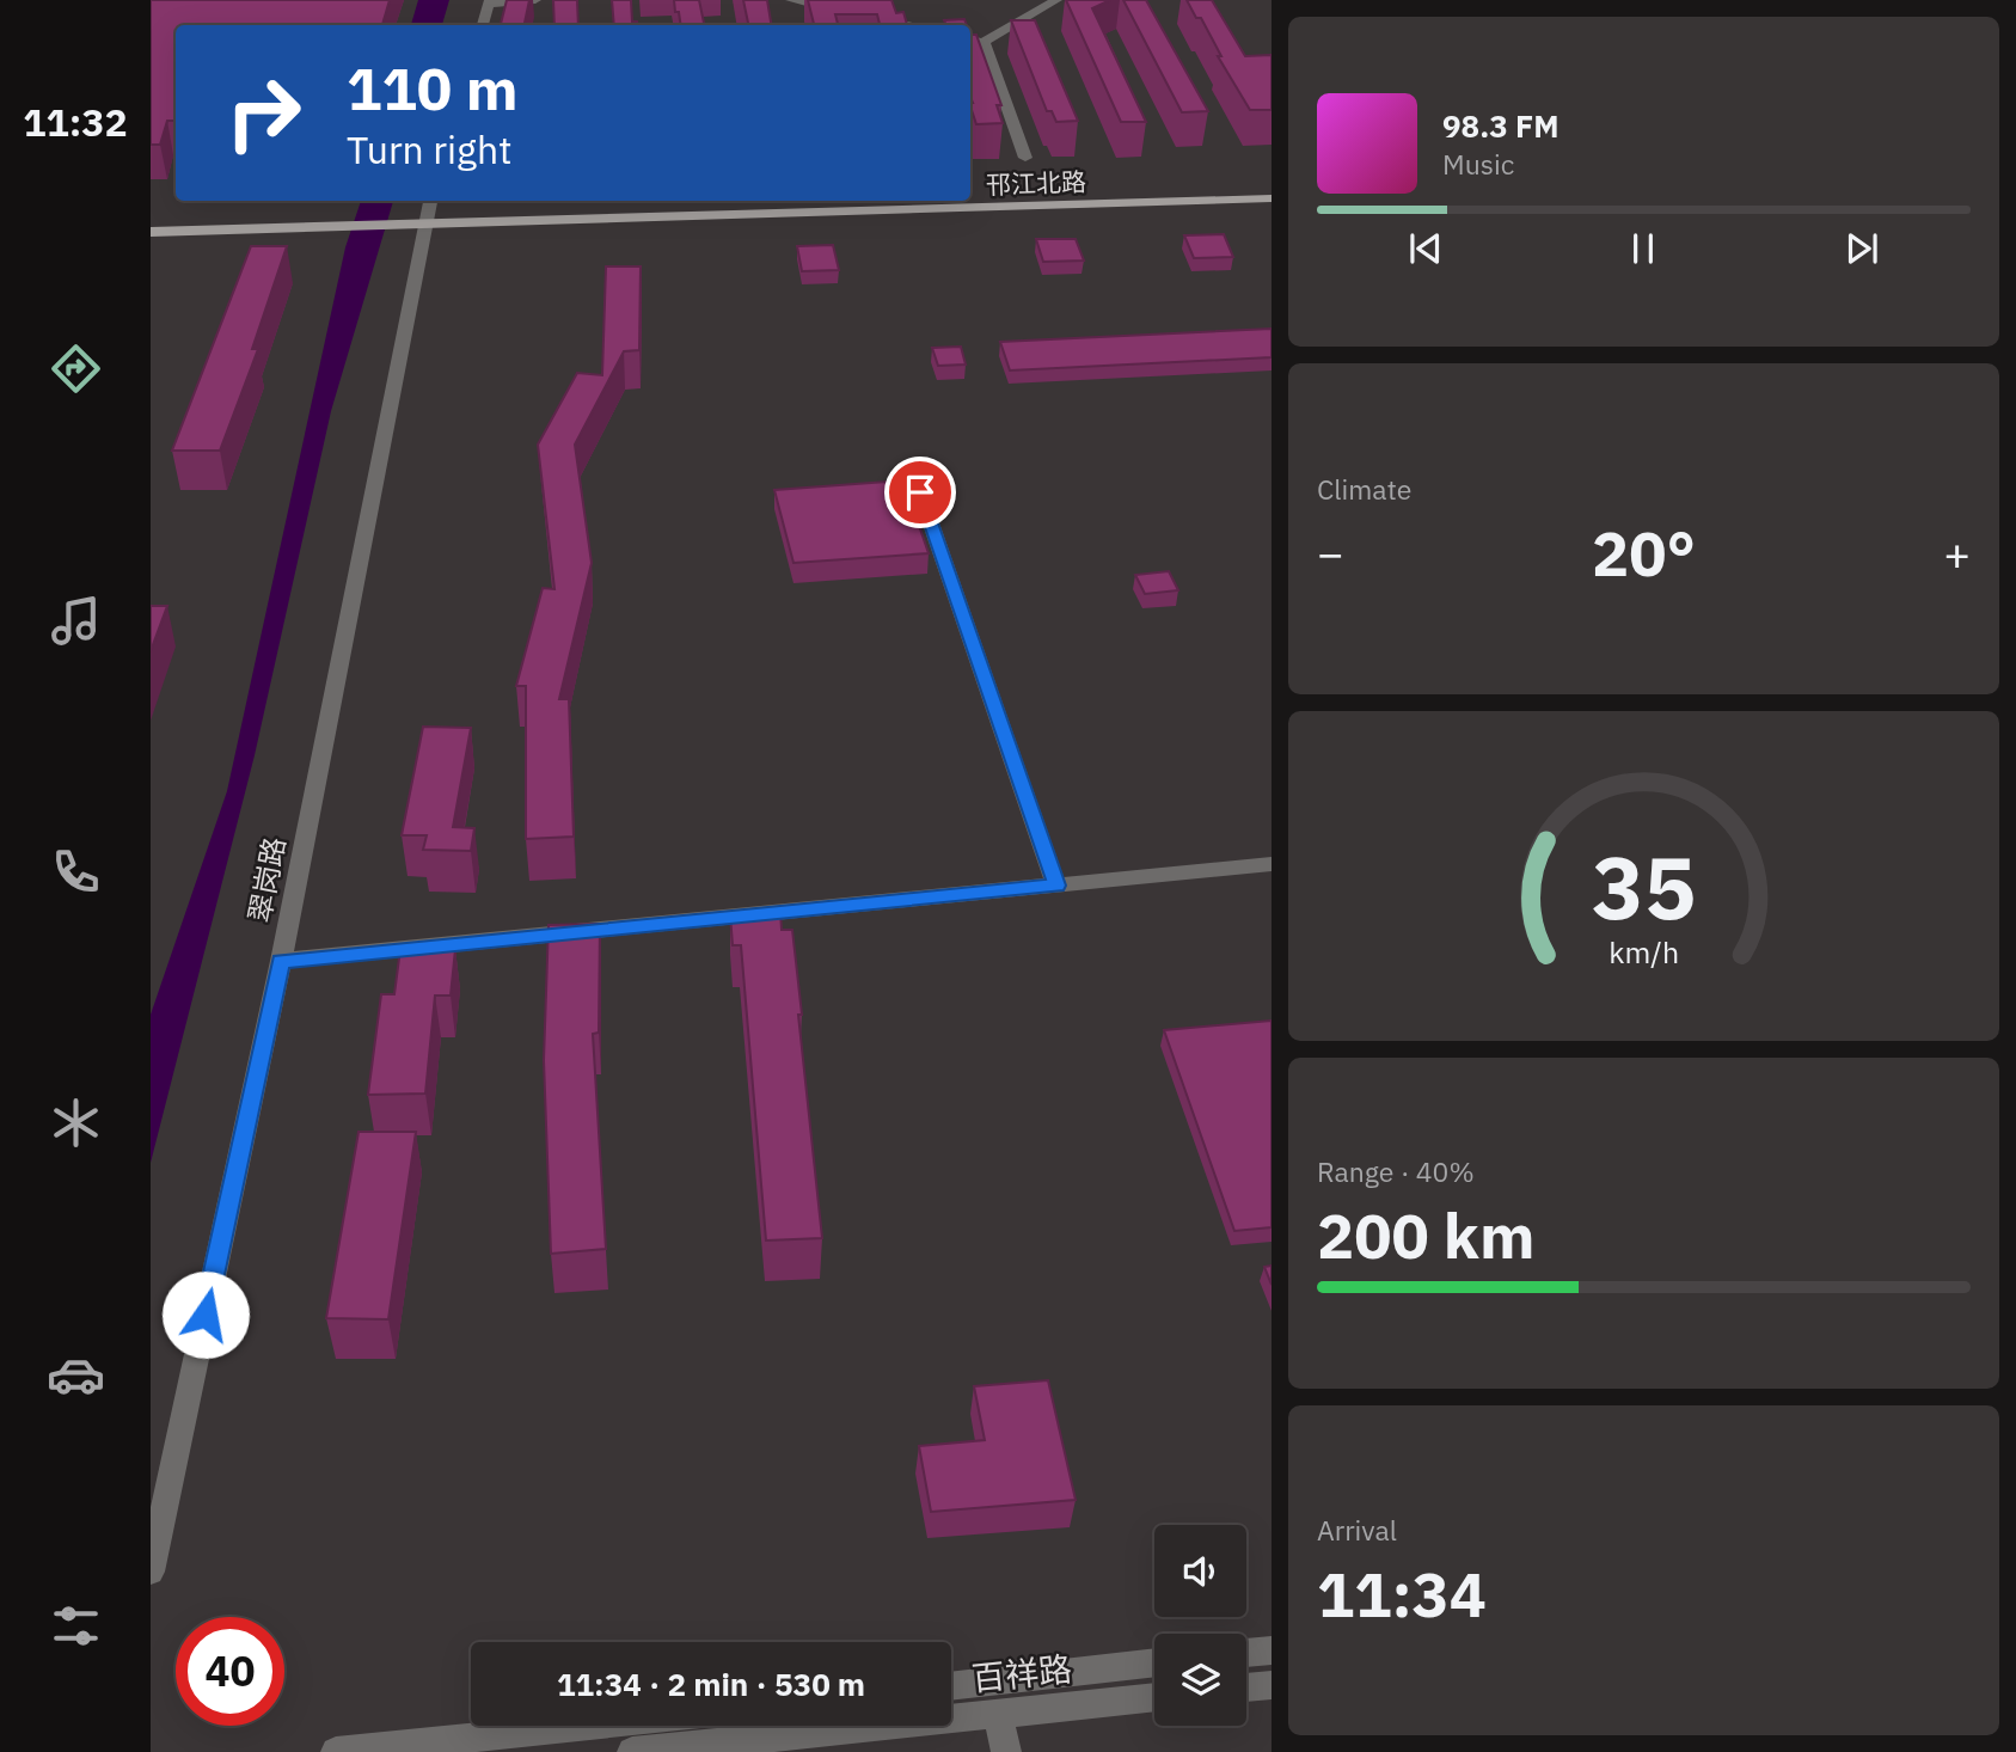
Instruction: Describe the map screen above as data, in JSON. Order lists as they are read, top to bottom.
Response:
{
  "streets": {
    "main road": ["邗江北路"],
    "street": ["翠岗路", "百祥路"]
  },
  "crossings": [
    ["邗江北路", "翠岗路"]
  ],
  "page": {
    "tabs": "11:32",
    "turn": ["110 m", "Turn right"],
    "song": ["98.3 FM", "Music"],
    "tile": [
      "Climate",
      ["Range · 40%", "200 km"],
      ["Arrival", "11:34"]
    ],
    "heat": ["−", "20°", "+"],
    "limit": "40",
    "trip": "11:34 · 2 min · 530 m",
    "gauge": ["35", "km/h"]
  }
}
